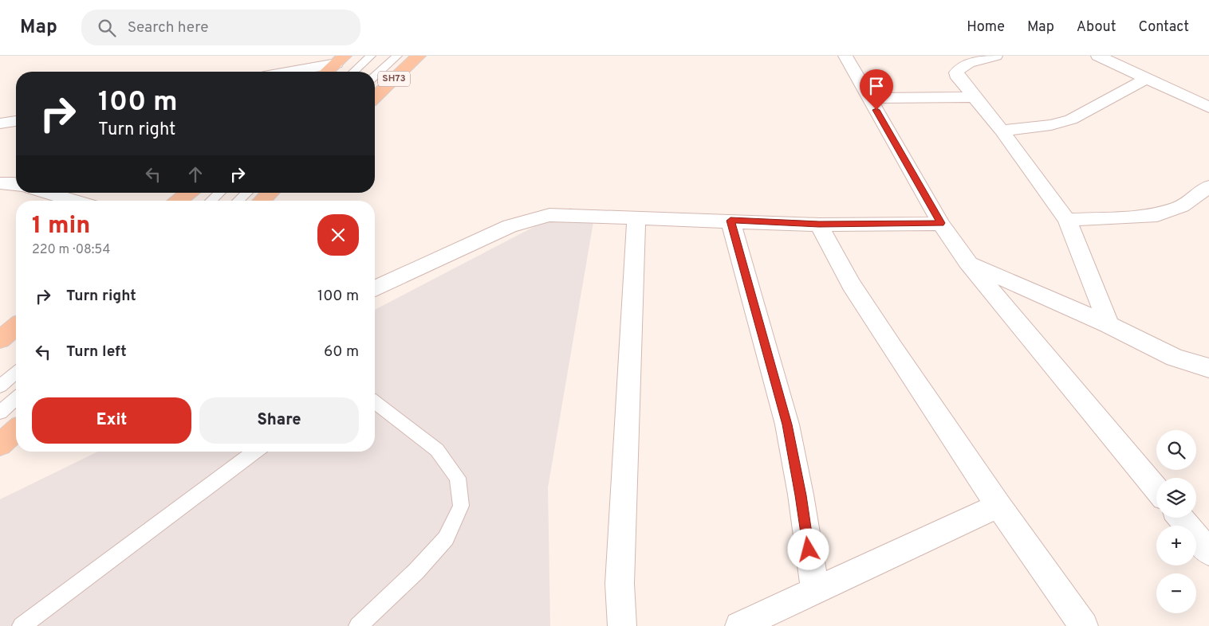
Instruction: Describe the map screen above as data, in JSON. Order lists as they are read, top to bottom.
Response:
{
  "streets": {
    "main road": ["SH73"]
  },
  "page": {
    "header": "Map",
    "search": "Search here",
    "nav": [
      "Home",
      "Map",
      "About",
      "Contact"
    ],
    "turn": ["100 m", "Turn right"],
    "heading": ["1 min", "220 m · 08:54"],
    "list": [
      {
        "name": "Turn right",
        "value": "100 m"
      },
      {
        "name": "Turn left",
        "value": "60 m"
      }
    ],
    "buttons": ["Exit", "Share"],
    "map_buttons": ["+", "−"]
  }
}
